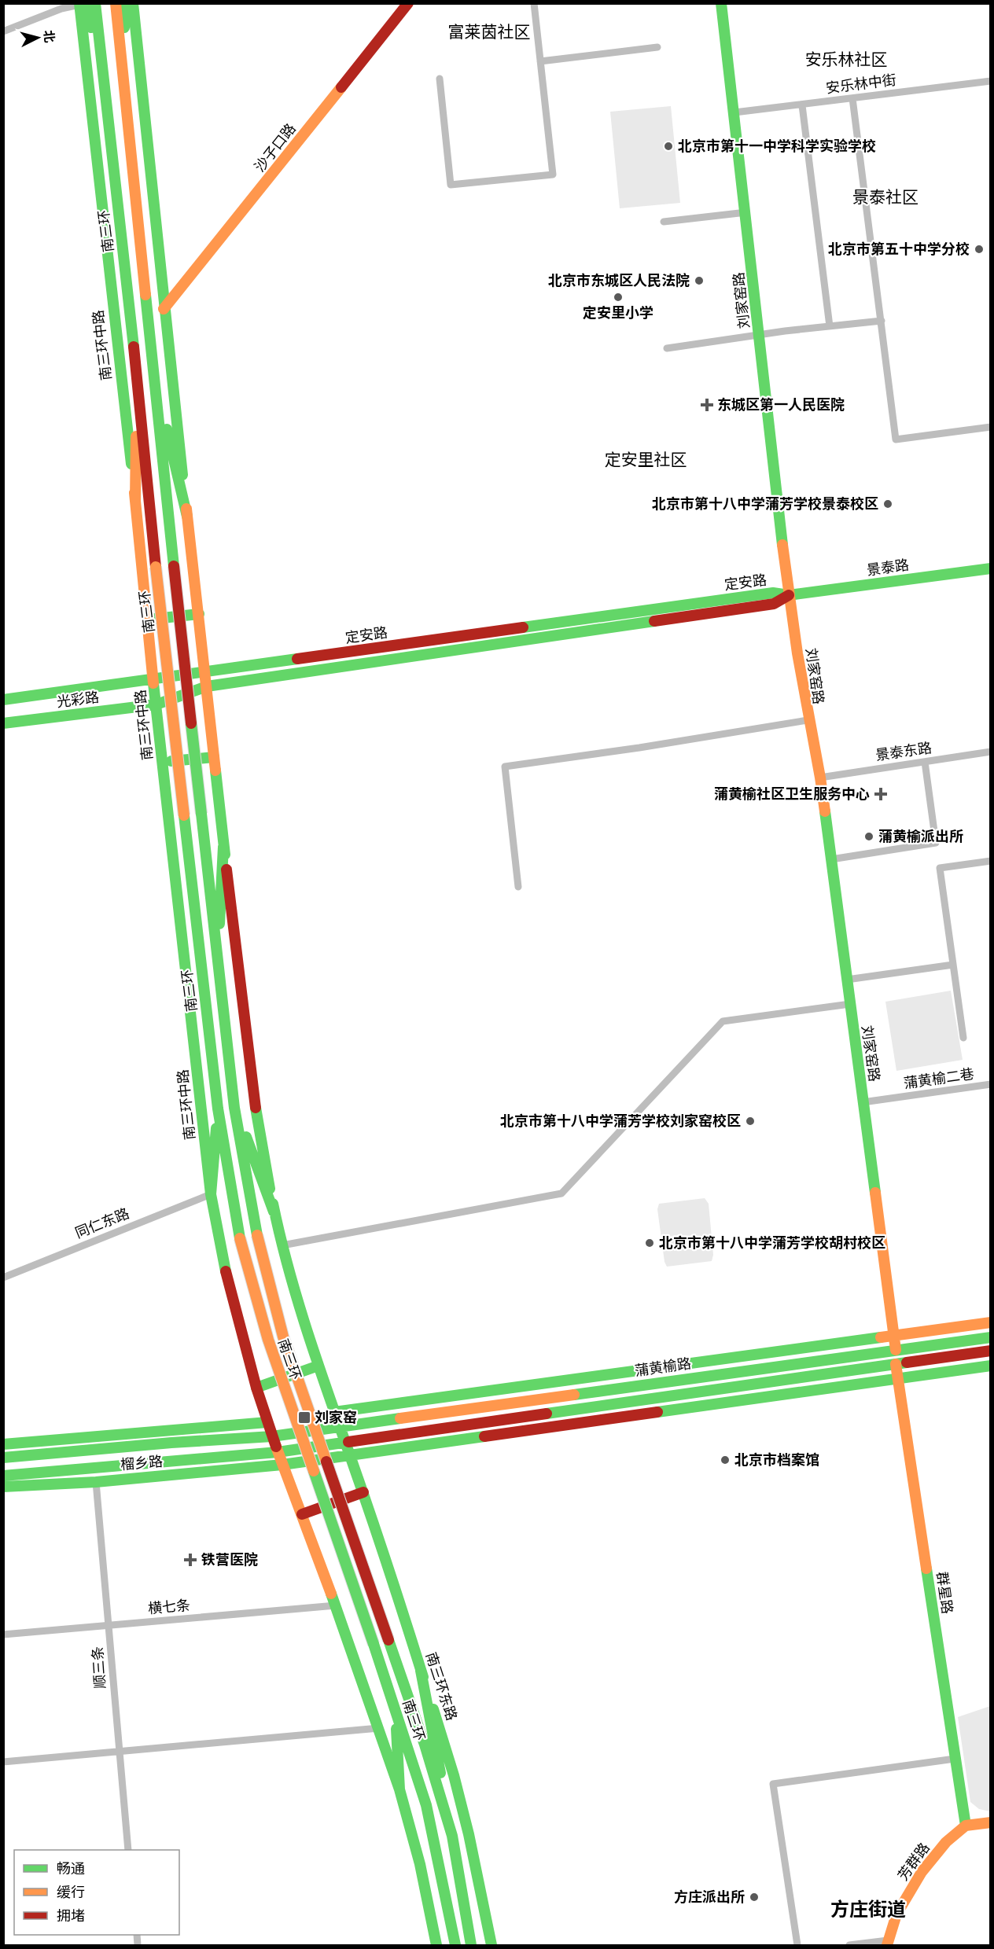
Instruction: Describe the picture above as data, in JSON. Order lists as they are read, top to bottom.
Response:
{
  "streets": {
    "main road": [
      "沙子口路",
      "南三环",
      "刘家窑路",
      "南三环中路",
      "景泰路",
      "定安路",
      "光彩路",
      "蒲黄榆路",
      "榴乡路",
      "群星路",
      "南三环东路",
      "芳群路"
    ],
    "street": [
      "安乐林中街",
      "景泰东路",
      "蒲黄榆二巷",
      "同仁东路",
      "横七条",
      "顺三条"
    ]
  },
  "crossings": [
    ["安乐林中街", "刘家窑路"],
    ["刘家窑路", "景泰路"],
    ["刘家窑路", "定安路"],
    ["刘家窑路", "景泰东路"],
    ["刘家窑路", "蒲黄榆二巷"],
    ["刘家窑路", "蒲黄榆路"],
    ["南三环中路", "定安路"],
    ["南三环中路", "光彩路"],
    ["南三环中路", "同仁东路"],
    ["南三环中路", "蒲黄榆路"],
    ["南三环中路", "榴乡路"],
    ["景泰路", "定安路"],
    ["定安路", "光彩路"],
    ["蒲黄榆路", "榴乡路"],
    ["蒲黄榆路", "群星路"],
    ["蒲黄榆路", "南三环东路"],
    ["榴乡路", "群星路"],
    ["榴乡路", "顺三条"],
    ["榴乡路", "南三环东路"],
    ["群星路", "芳群路"],
    ["横七条", "顺三条"]
  ],
  "districts": [
    "富莱茵社区",
    "安乐林社区",
    "景泰社区",
    "定安里社区",
    "方庄街道"
  ],
  "places": {
    "other": [
      "北京市第十一中学科学实验学校",
      "北京市第五十中学分校",
      "北京市东城区人民法院",
      "定安里小学",
      "北京市第十八中学蒲芳学校景泰校区",
      "蒲黄榆派出所",
      "北京市第十八中学蒲芳学校刘家窑校区",
      "北京市第十八中学蒲芳学校胡村校区",
      "北京市档案馆",
      "方庄派出所"
    ],
    "health": ["东城区第一人民医院", "蒲黄榆社区卫生服务中心", "铁营医院"],
    "transit": ["刘家窑"]
  },
  "legend": ["畅通", "缓行", "拥堵"],
  "north": "right"
}
